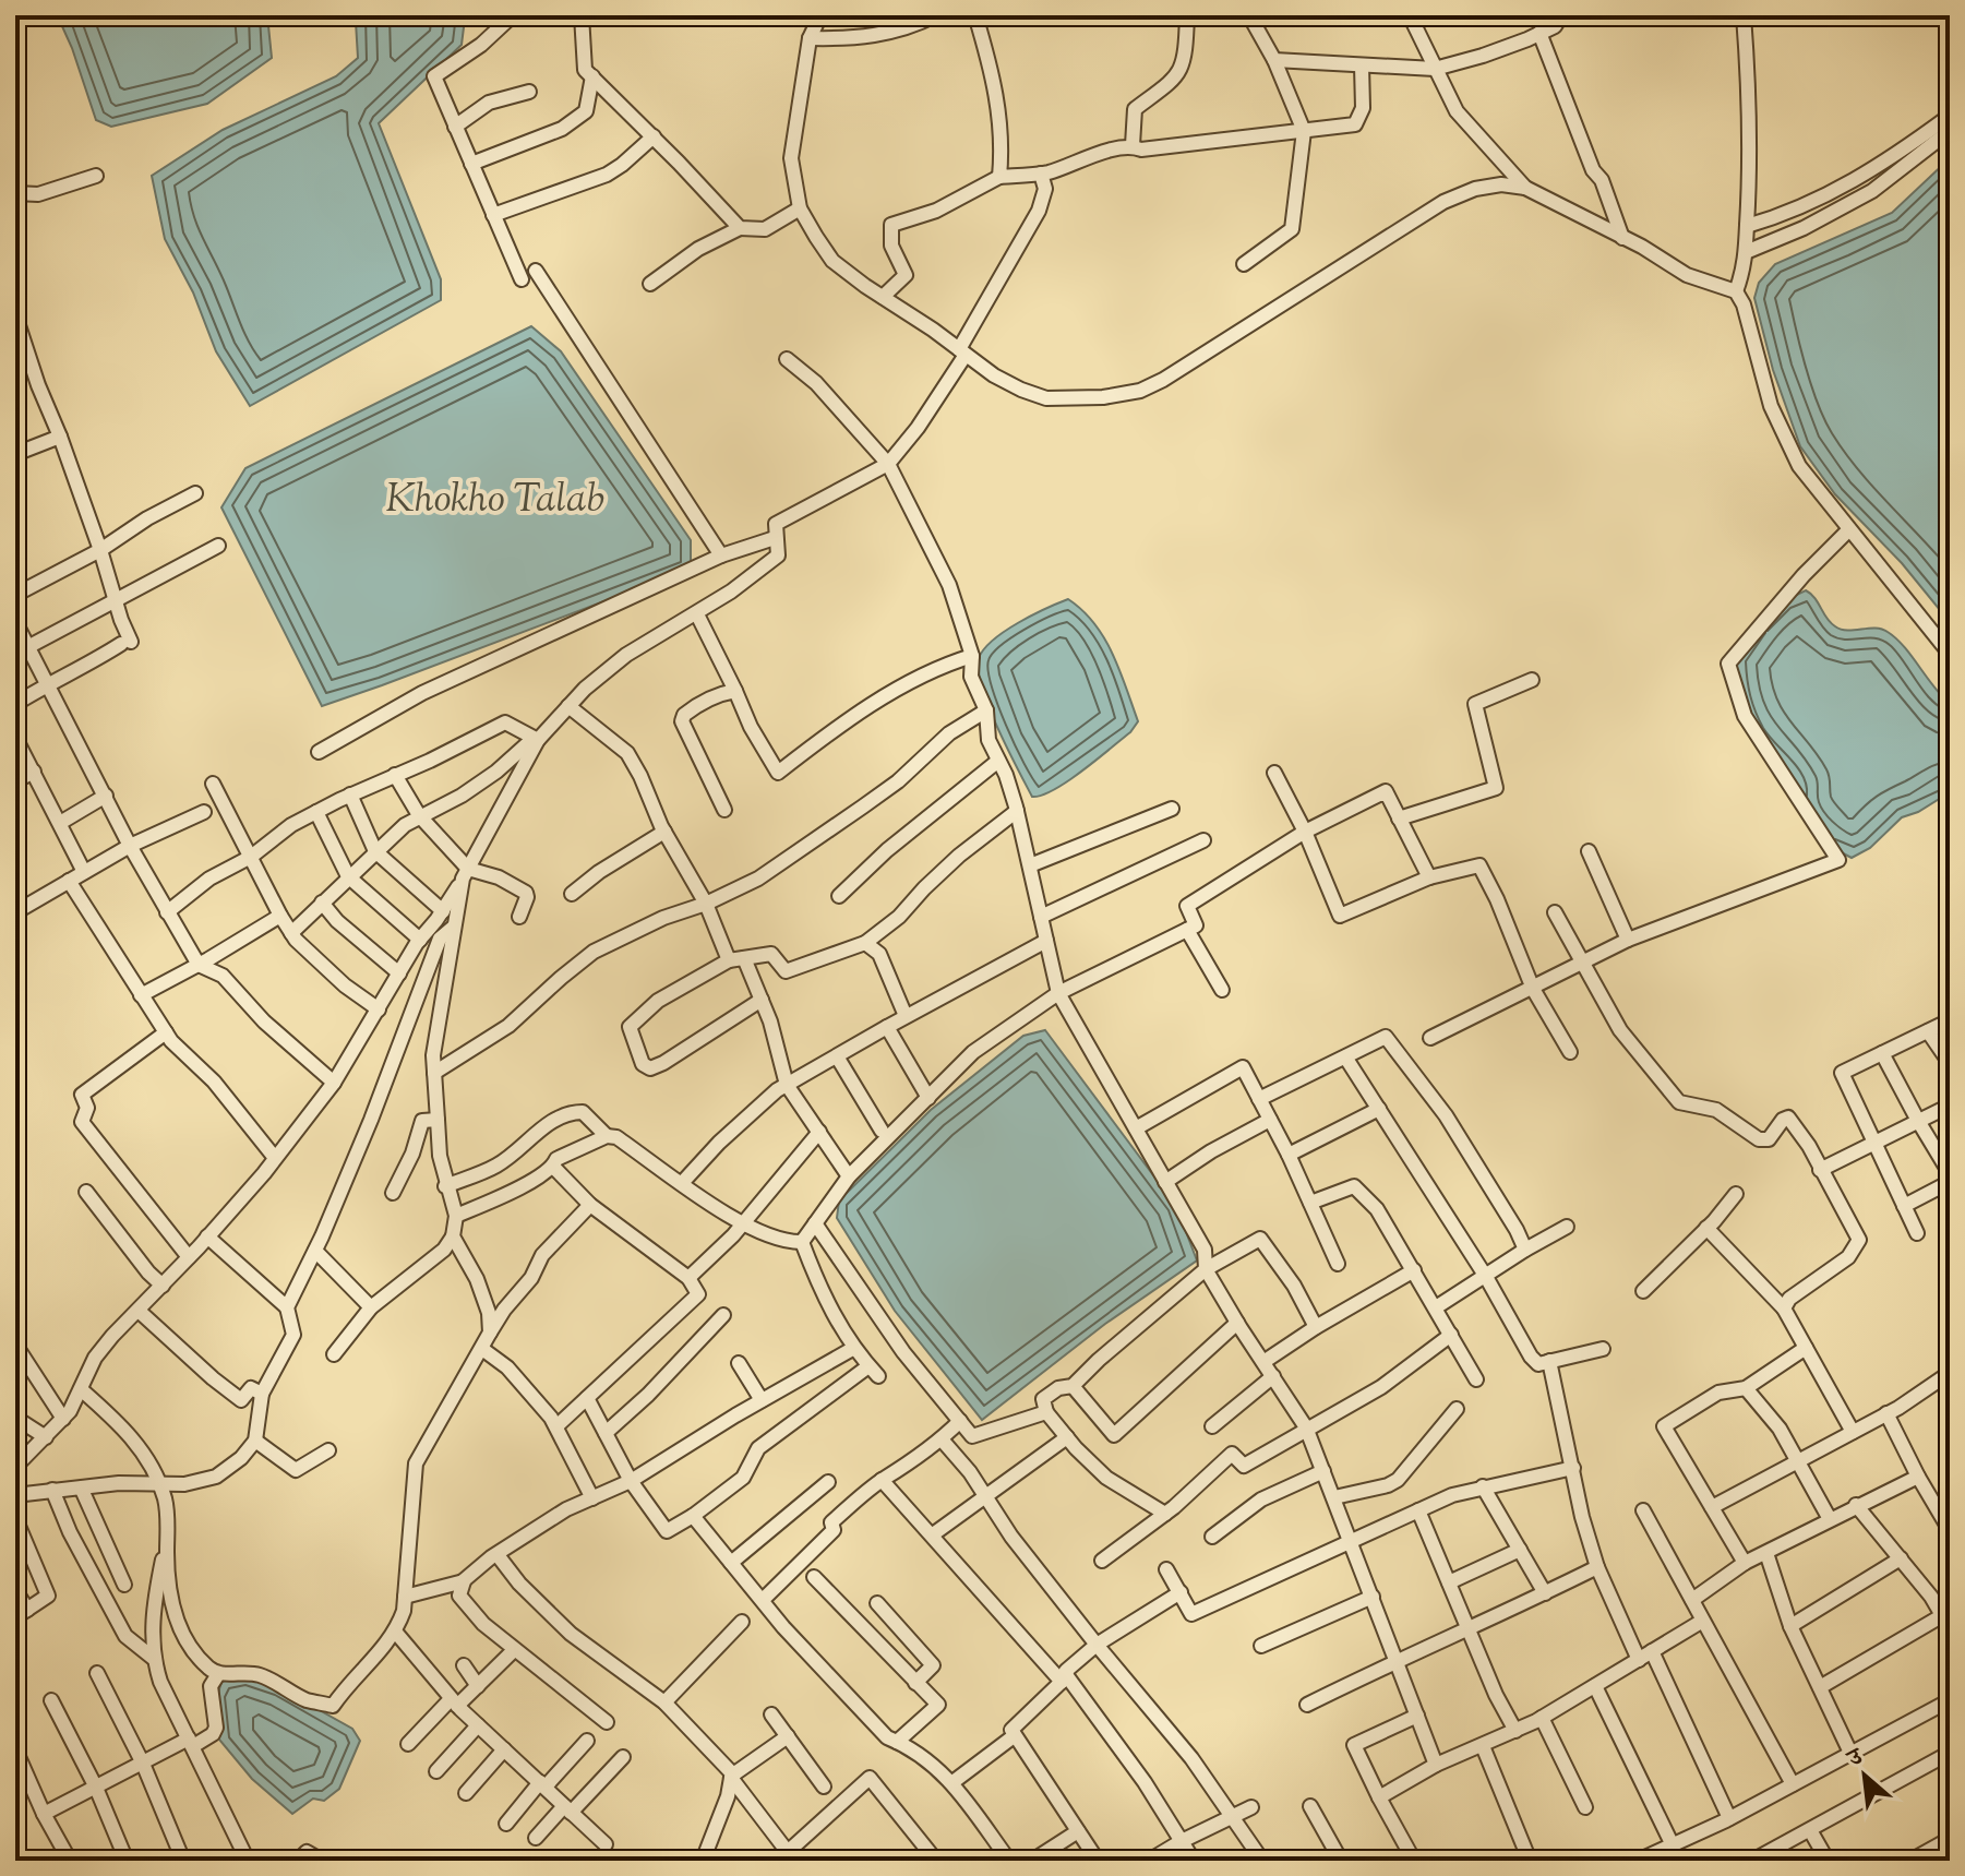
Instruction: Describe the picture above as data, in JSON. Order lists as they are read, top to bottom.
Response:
{
  "water": ["Khokho Talab"],
  "north": "top left"
}
